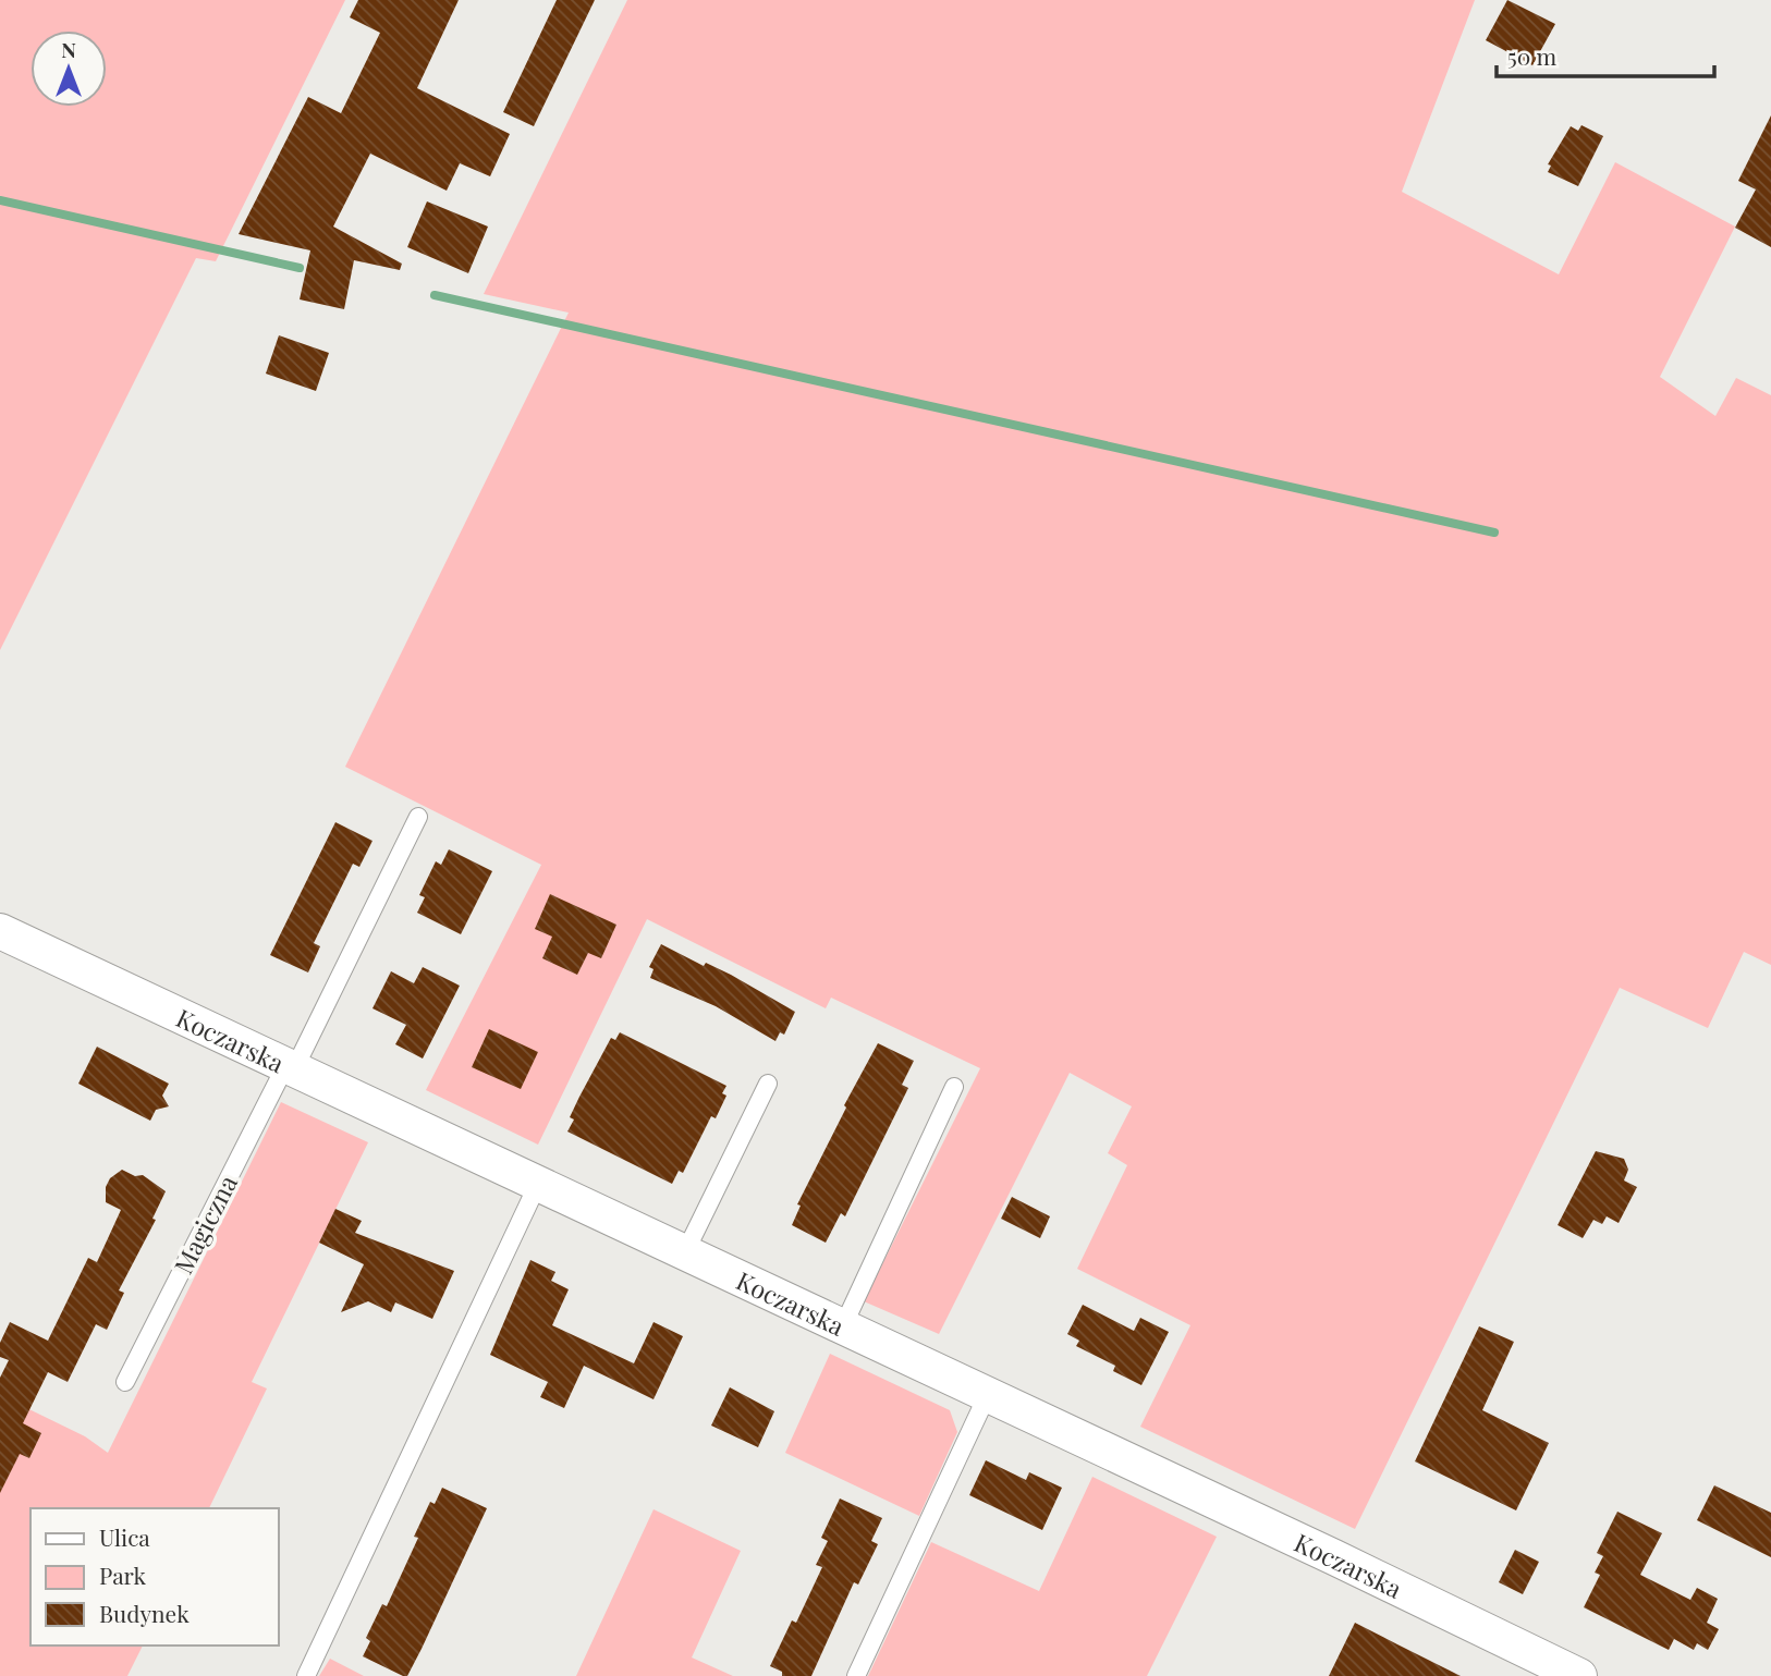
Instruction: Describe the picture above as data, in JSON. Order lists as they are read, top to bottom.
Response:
{
  "streets": {
    "street": ["Koczarska"],
    "lane": ["Magiczna"]
  },
  "crossings": [
    ["Koczarska", "Magiczna"]
  ],
  "legend": ["Ulica", "Park", "Budynek"],
  "scale_bar": "50 m",
  "north": "top"
}
